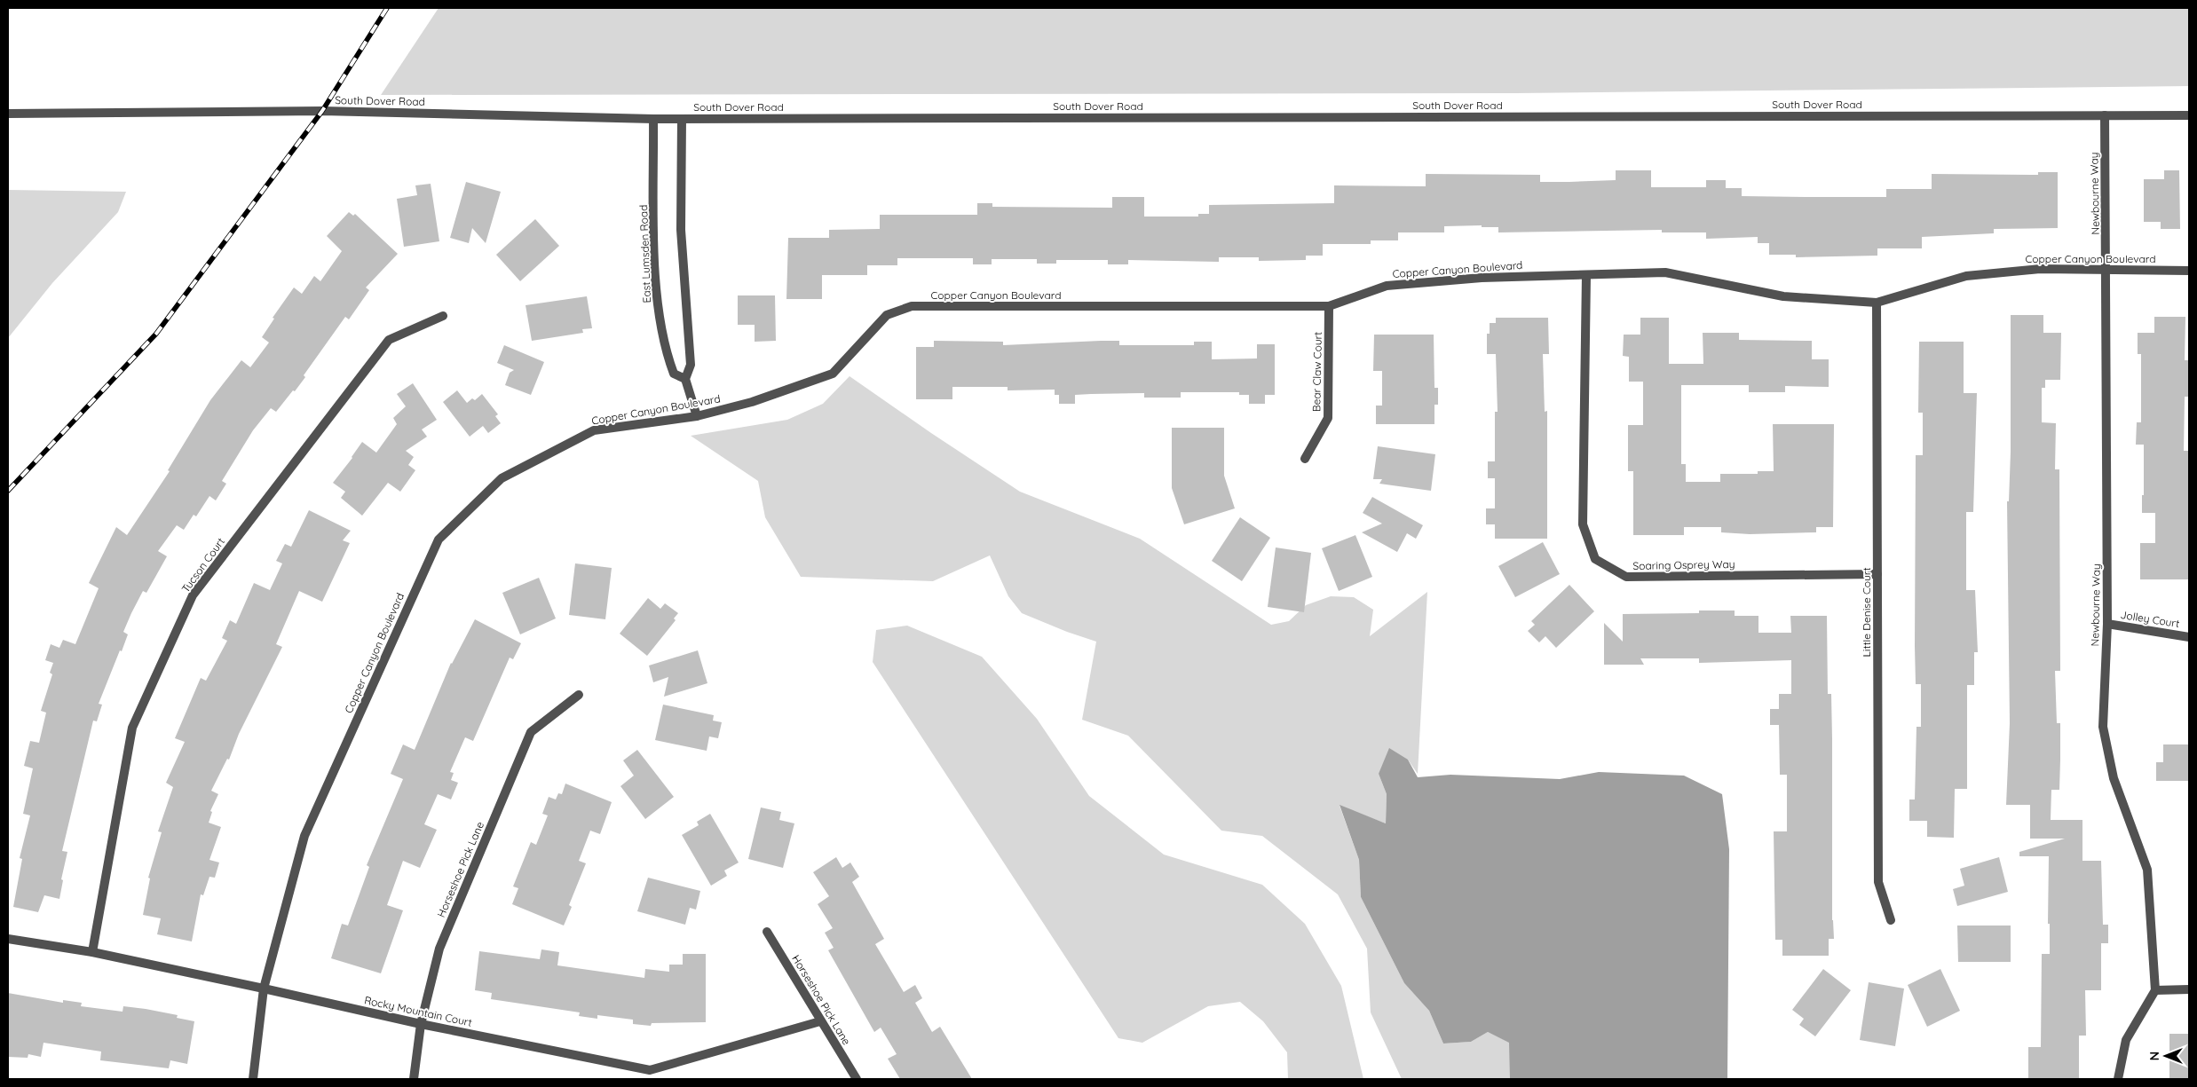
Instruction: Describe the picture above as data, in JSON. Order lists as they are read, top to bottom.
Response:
{
  "streets": {
    "street": [
      "South Dover Road",
      "Newbourne Way",
      "East Lumsden Road",
      "Copper Canyon Boulevard",
      "Bear Claw Court",
      "Tucson Court",
      "Soaring Osprey Way",
      "Little Denise Court",
      "Jolley Court",
      "Horseshoe Pick Lane",
      "Rocky Mountain Court"
    ]
  },
  "crossings": [
    ["South Dover Road", "Newbourne Way"],
    ["South Dover Road", "East Lumsden Road"],
    ["Newbourne Way", "Copper Canyon Boulevard"],
    ["Newbourne Way", "Jolley Court"],
    ["East Lumsden Road", "Copper Canyon Boulevard"],
    ["Copper Canyon Boulevard", "Bear Claw Court"],
    ["Copper Canyon Boulevard", "Soaring Osprey Way"],
    ["Copper Canyon Boulevard", "Little Denise Court"],
    ["Copper Canyon Boulevard", "Rocky Mountain Court"],
    ["Tucson Court", "Rocky Mountain Court"],
    ["Soaring Osprey Way", "Little Denise Court"],
    ["Horseshoe Pick Lane", "Rocky Mountain Court"]
  ],
  "north": "left"
}
